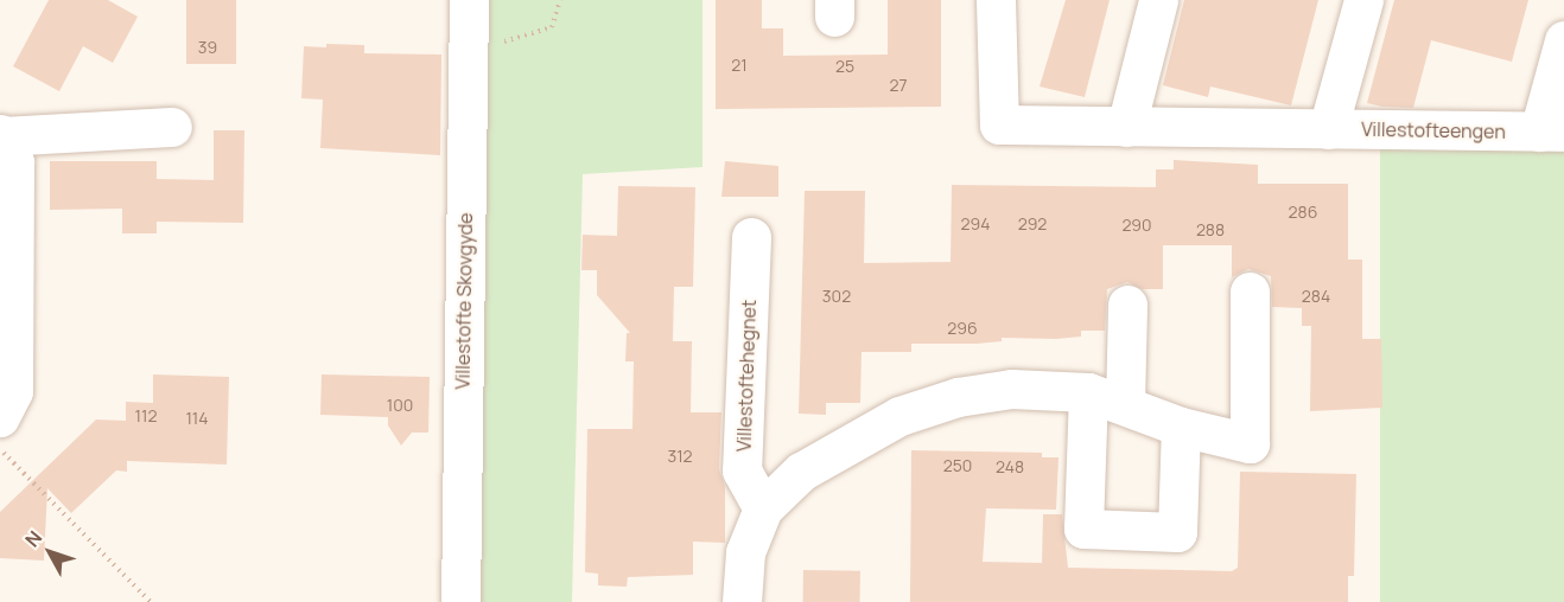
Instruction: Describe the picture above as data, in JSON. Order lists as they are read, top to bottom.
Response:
{
  "streets": {
    "street": ["Villestofteengen", "Villestofte Skovgyde", "Villestoftehegnet"]
  },
  "house_numbers": [
    "39",
    "21",
    "25",
    "27",
    "286",
    "294",
    "292",
    "290",
    "288",
    "302",
    "284",
    "296",
    "100",
    "112",
    "114",
    "312",
    "250",
    "248"
  ],
  "north": "top left"
}
